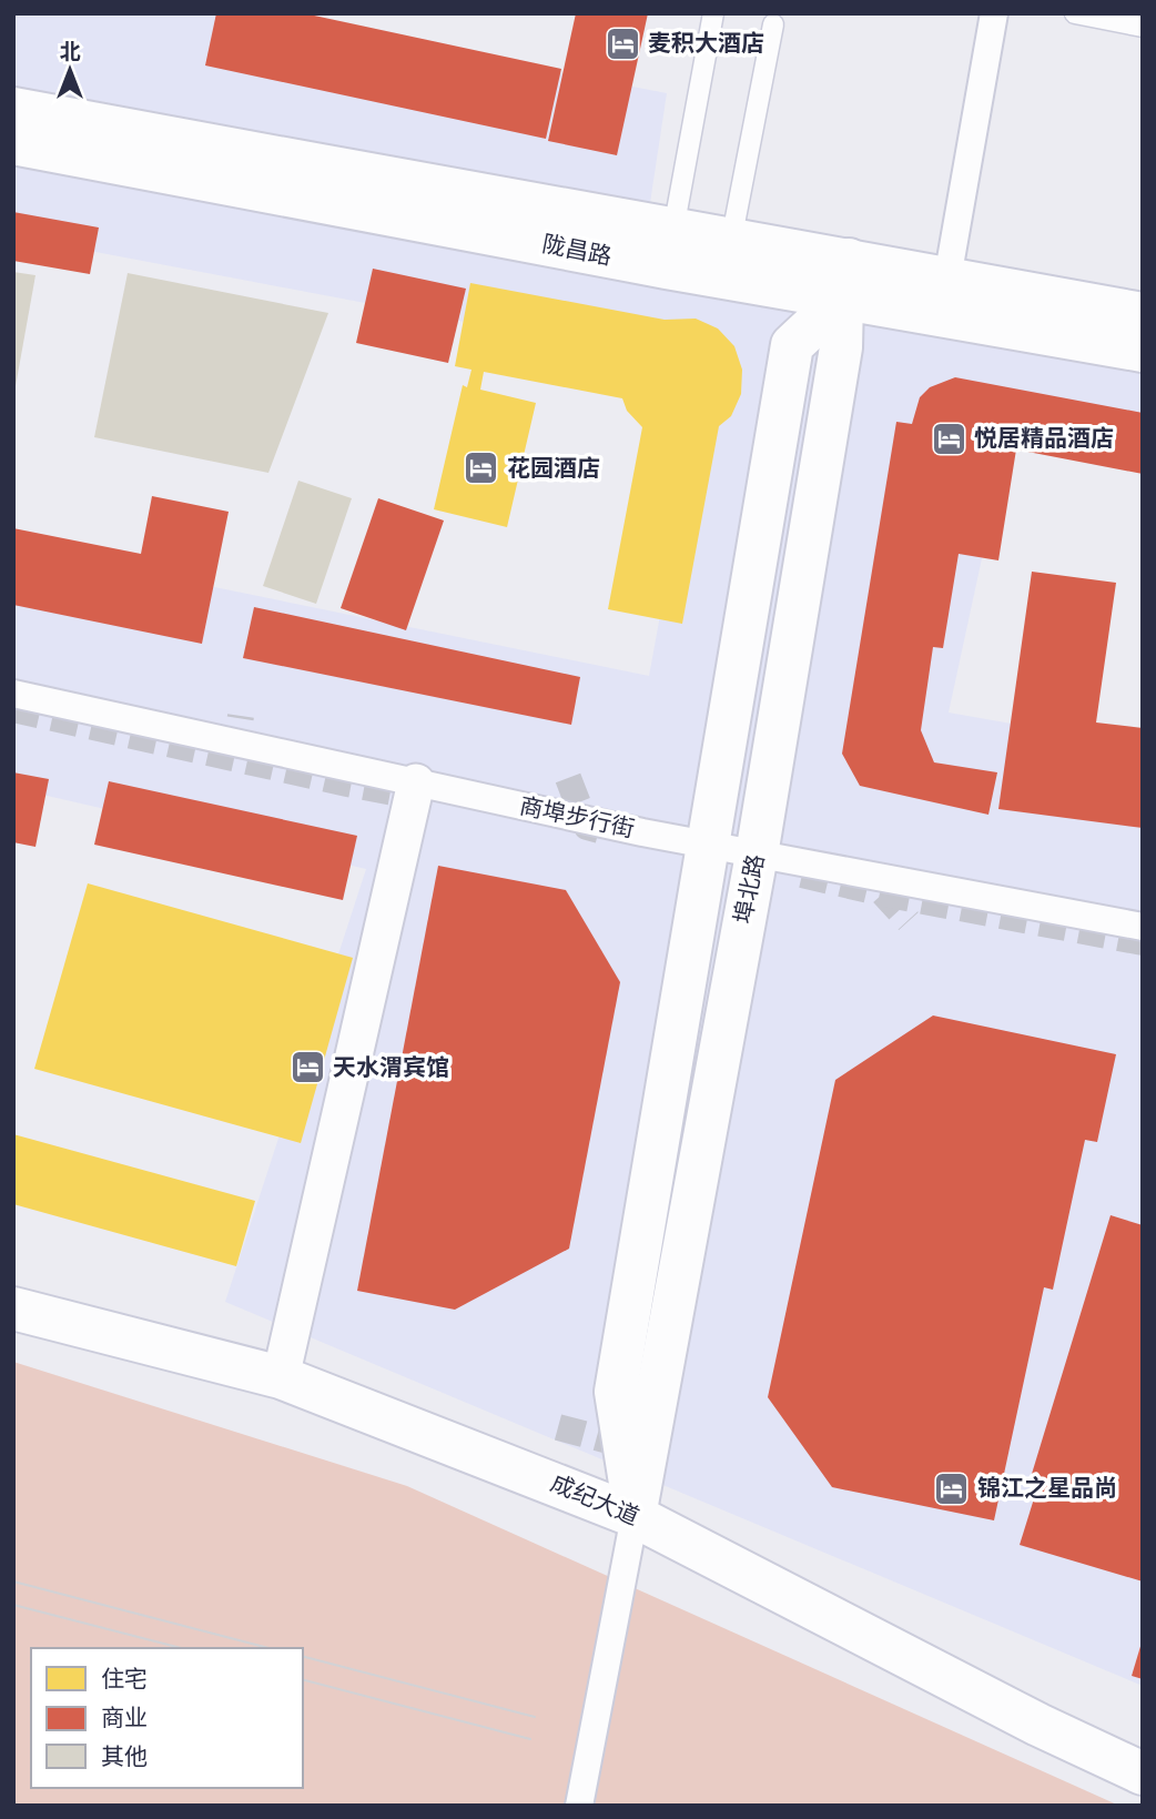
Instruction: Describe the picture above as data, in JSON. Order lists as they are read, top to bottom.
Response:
{
  "streets": {
    "main road": ["陇昌路", "埠北路", "成纪大道"],
    "street": ["商埠步行街"]
  },
  "crossings": [
    ["陇昌路", "埠北路"],
    ["商埠步行街", "埠北路"],
    ["埠北路", "成纪大道"]
  ],
  "places": {
    "hotel": [
      "麦积大酒店",
      "悦居精品酒店",
      "花园酒店",
      "天水渭宾馆",
      "锦江之星品尚"
    ]
  },
  "legend": ["住宅", "商业", "其他"],
  "north": "top"
}
